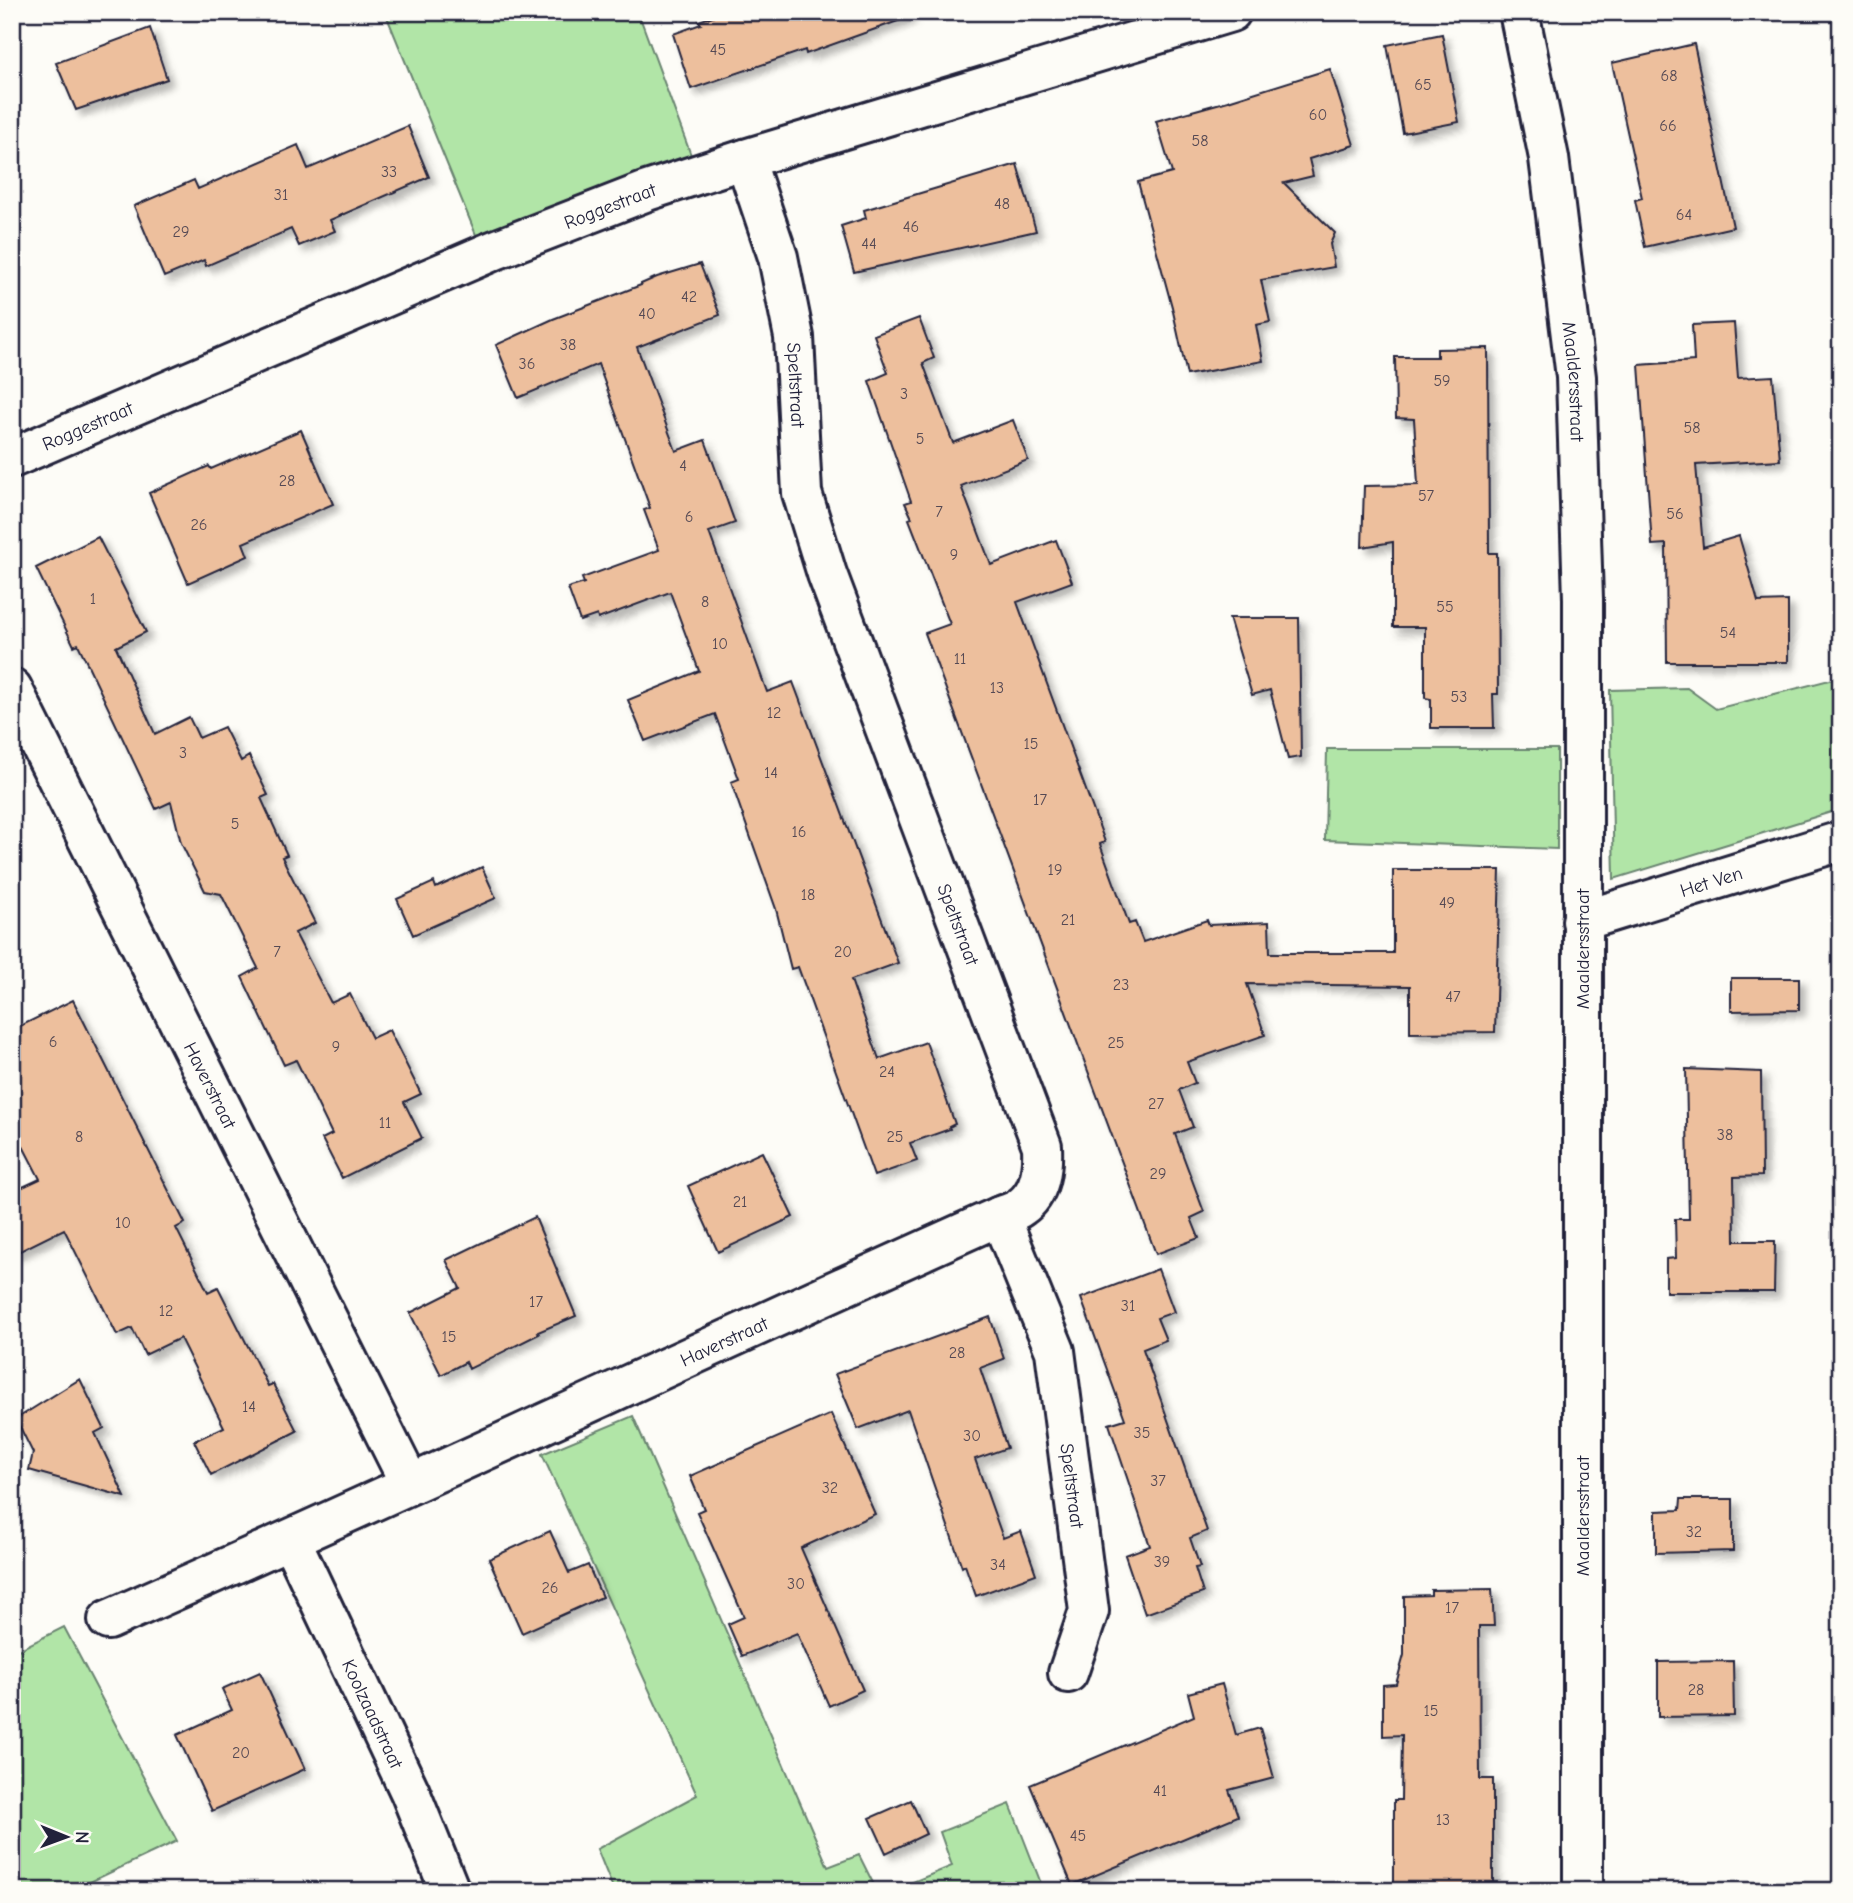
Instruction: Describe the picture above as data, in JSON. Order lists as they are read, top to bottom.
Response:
{
  "streets": {
    "street": [
      "Roggestraat",
      "Maaldersstraat",
      "Speltstraat",
      "Het Ven",
      "Haverstraat",
      "Koolzaadstraat"
    ]
  },
  "crossings": [
    ["Roggestraat", "Speltstraat"],
    ["Maaldersstraat", "Het Ven"],
    ["Speltstraat", "Haverstraat"],
    ["Haverstraat", "Koolzaadstraat"]
  ],
  "house_numbers": [
    "45",
    "68",
    "65",
    "60",
    "66",
    "58",
    "33",
    "31",
    "48",
    "64",
    "46",
    "29",
    "44",
    "42",
    "40",
    "38",
    "36",
    "59",
    "3",
    "58",
    "5",
    "4",
    "28",
    "57",
    "7",
    "56",
    "6",
    "26",
    "9",
    "1",
    "8",
    "55",
    "54",
    "10",
    "11",
    "13",
    "53",
    "12",
    "15",
    "3",
    "14",
    "17",
    "5",
    "16",
    "19",
    "18",
    "49",
    "21",
    "7",
    "20",
    "23",
    "47",
    "6",
    "25",
    "9",
    "24",
    "27",
    "11",
    "38",
    "8",
    "25",
    "29",
    "21",
    "10",
    "17",
    "31",
    "12",
    "15",
    "28",
    "14",
    "35",
    "30",
    "37",
    "32",
    "32",
    "39",
    "34",
    "30",
    "26",
    "17",
    "28",
    "15",
    "20",
    "41",
    "13",
    "45"
  ],
  "north": "right"
}
